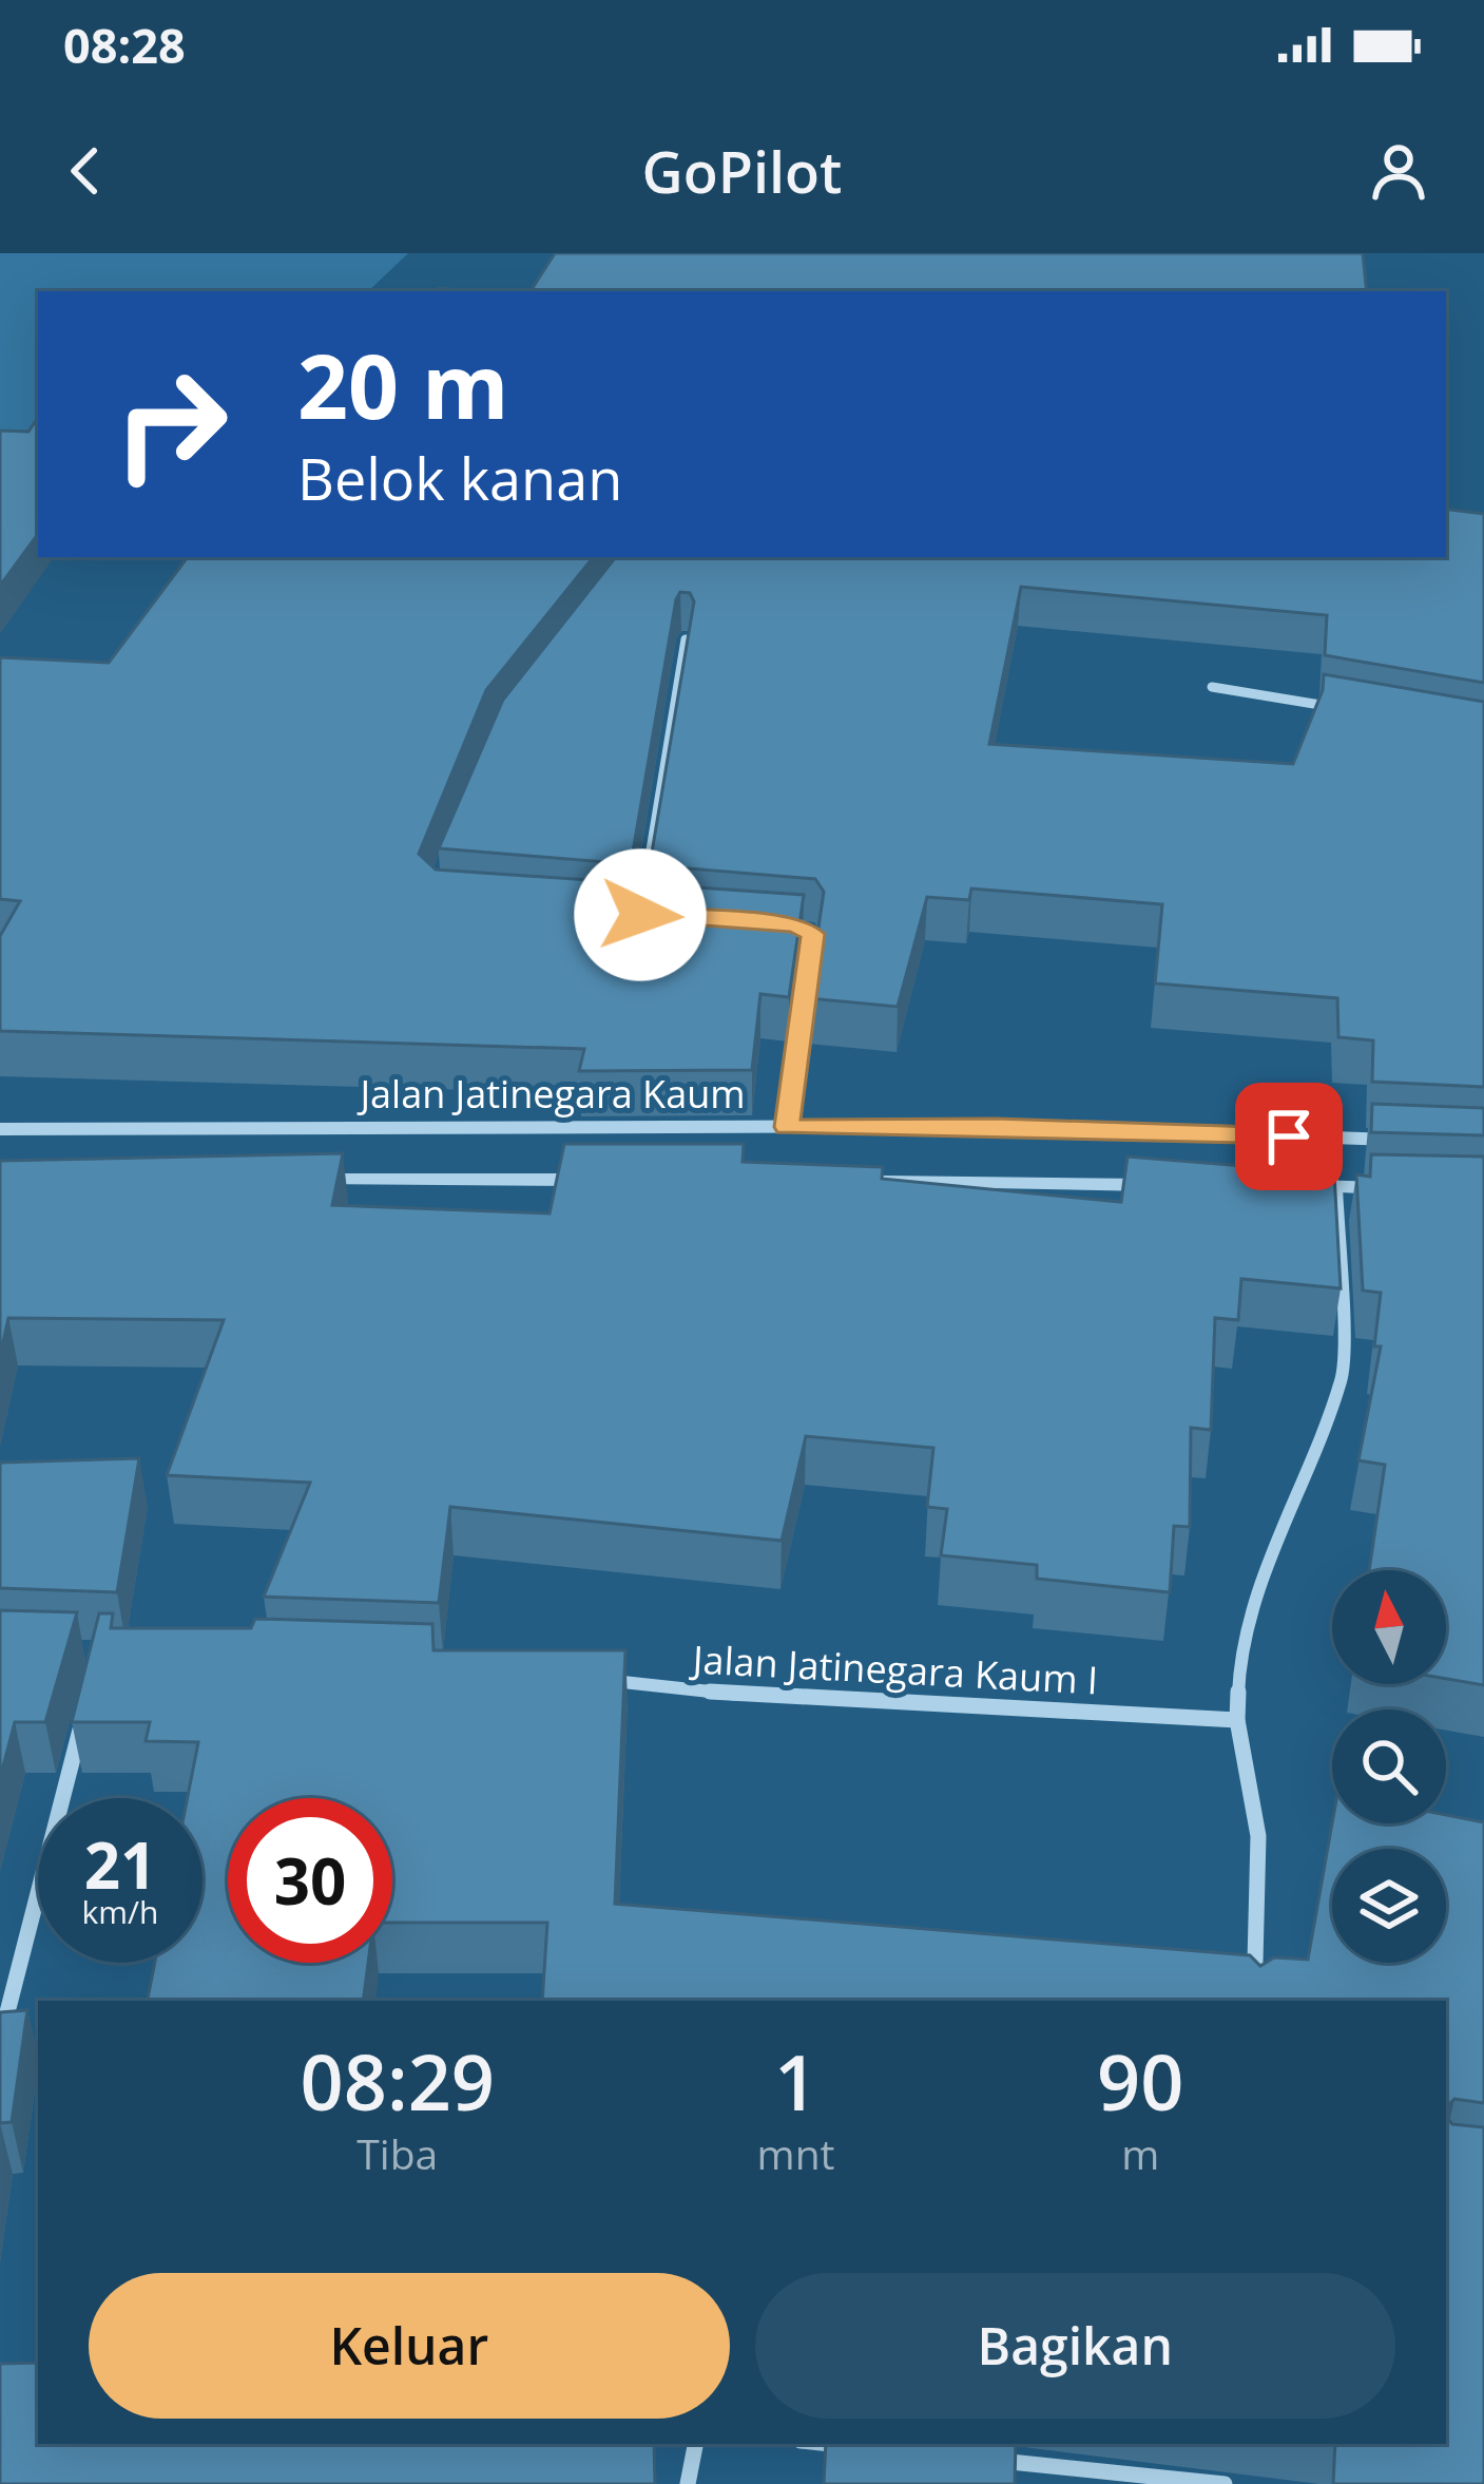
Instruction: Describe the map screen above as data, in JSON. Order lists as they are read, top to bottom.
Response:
{
  "streets": {
    "street": ["Jalan Jatinegara Kaum", "Jalan Jatinegara Kaum I"]
  },
  "north": "top",
  "page": {
    "status": "08:28",
    "header": "GoPilot",
    "turn": ["20 m", "Belok kanan"],
    "speed": "21 km/h",
    "limit": "30",
    "eta": [
      "08:29",
      "Tiba",
      "1",
      "mnt",
      "90",
      "m"
    ],
    "buttons": ["Keluar", "Bagikan"]
  }
}
